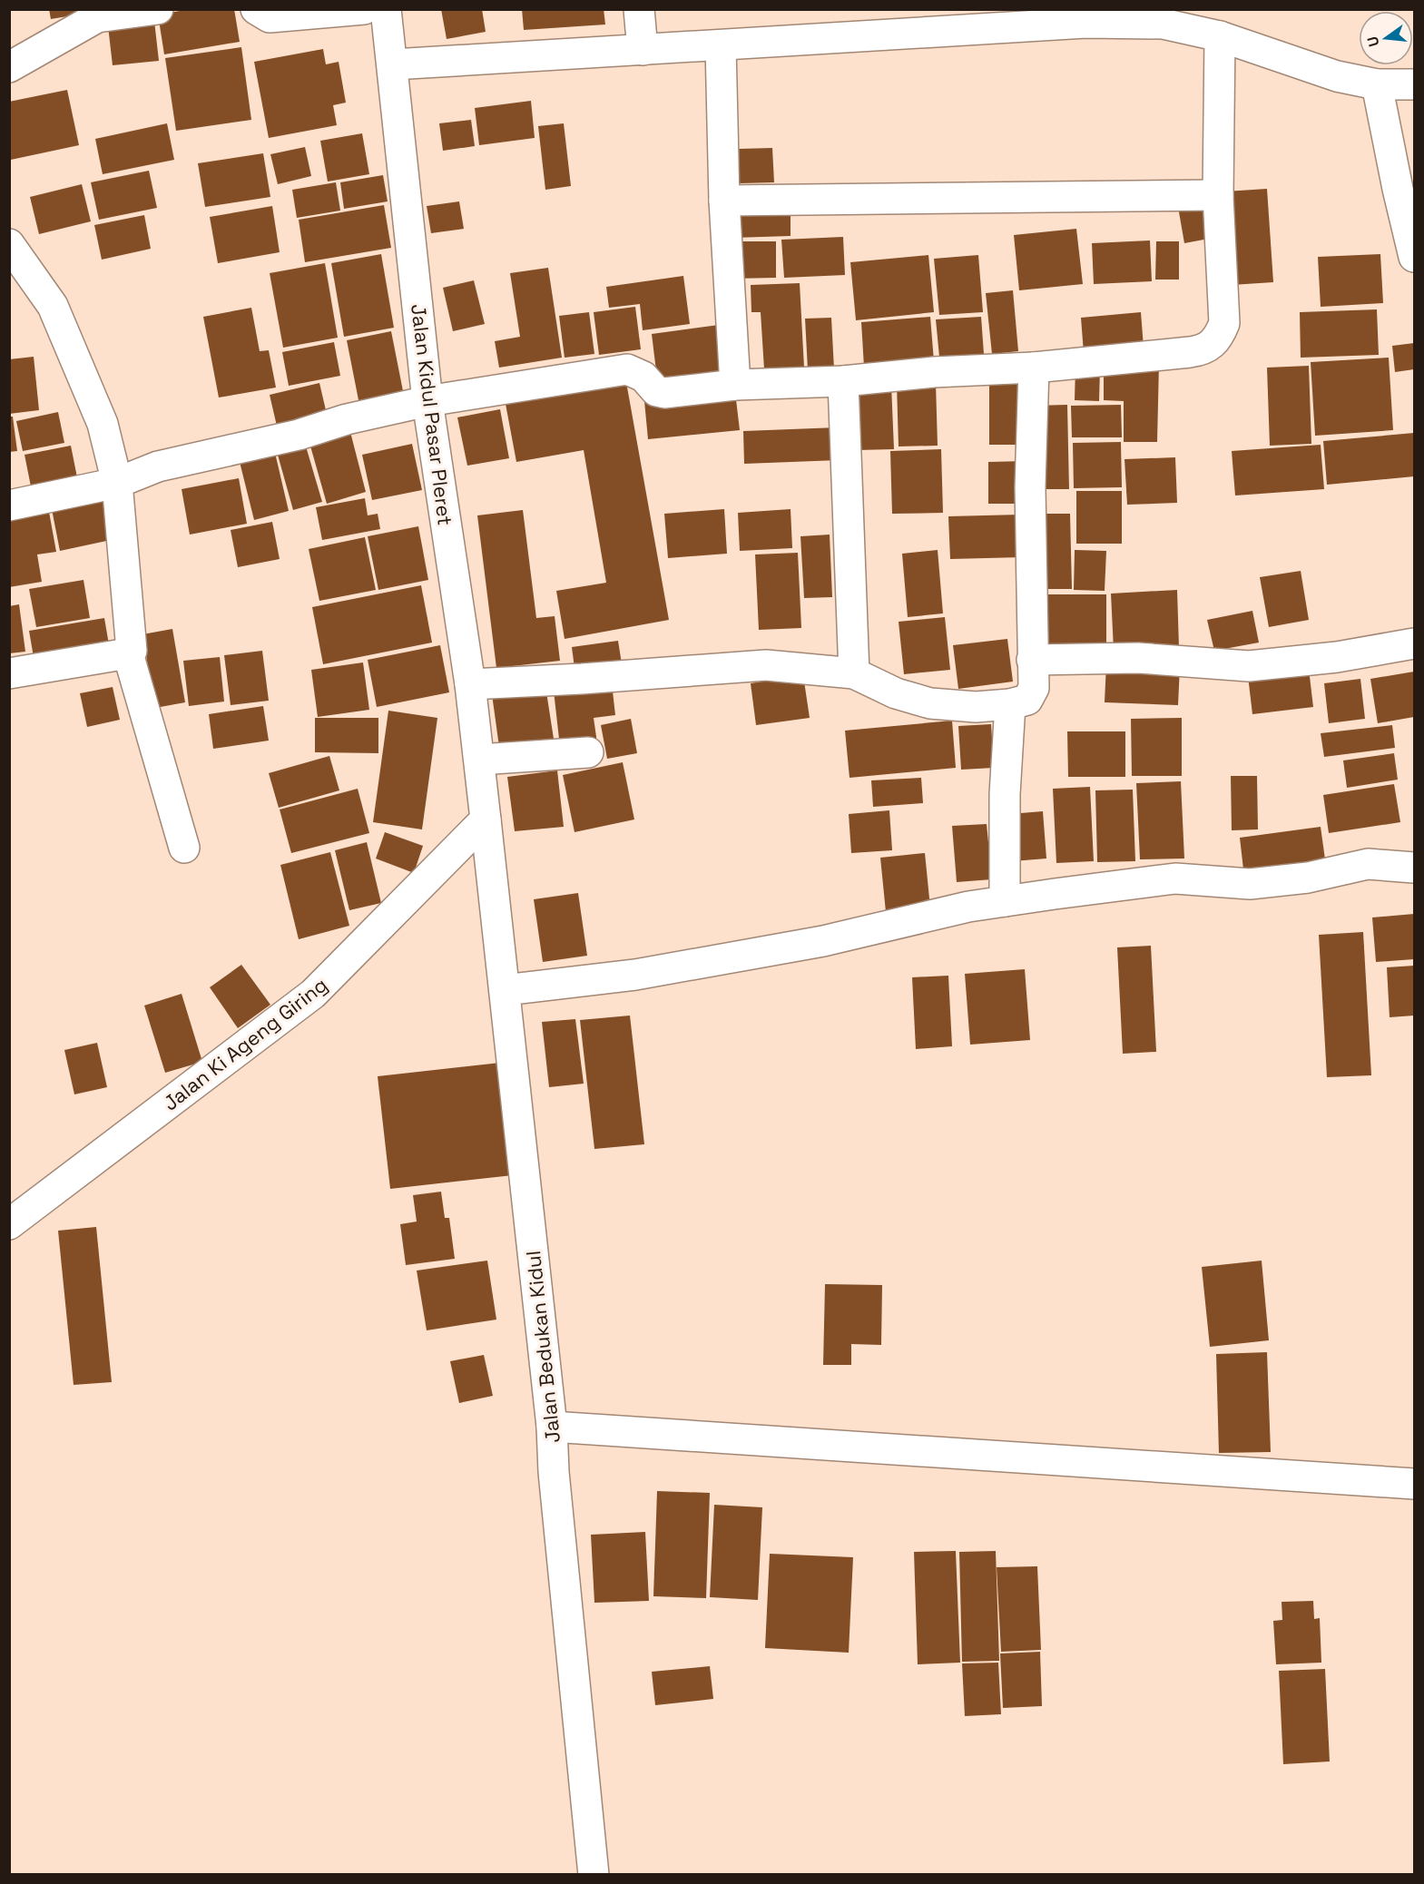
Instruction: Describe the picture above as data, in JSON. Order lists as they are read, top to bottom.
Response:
{
  "streets": {
    "street": ["Jalan Kidul Pasar Pleret", "Jalan Ki Ageng Giring", "Jalan Bedukan Kidul"]
  },
  "crossings": [
    ["Jalan Kidul Pasar Pleret", "Jalan Ki Ageng Giring"],
    ["Jalan Kidul Pasar Pleret", "Jalan Bedukan Kidul"],
    ["Jalan Ki Ageng Giring", "Jalan Bedukan Kidul"]
  ],
  "north": "left"
}
